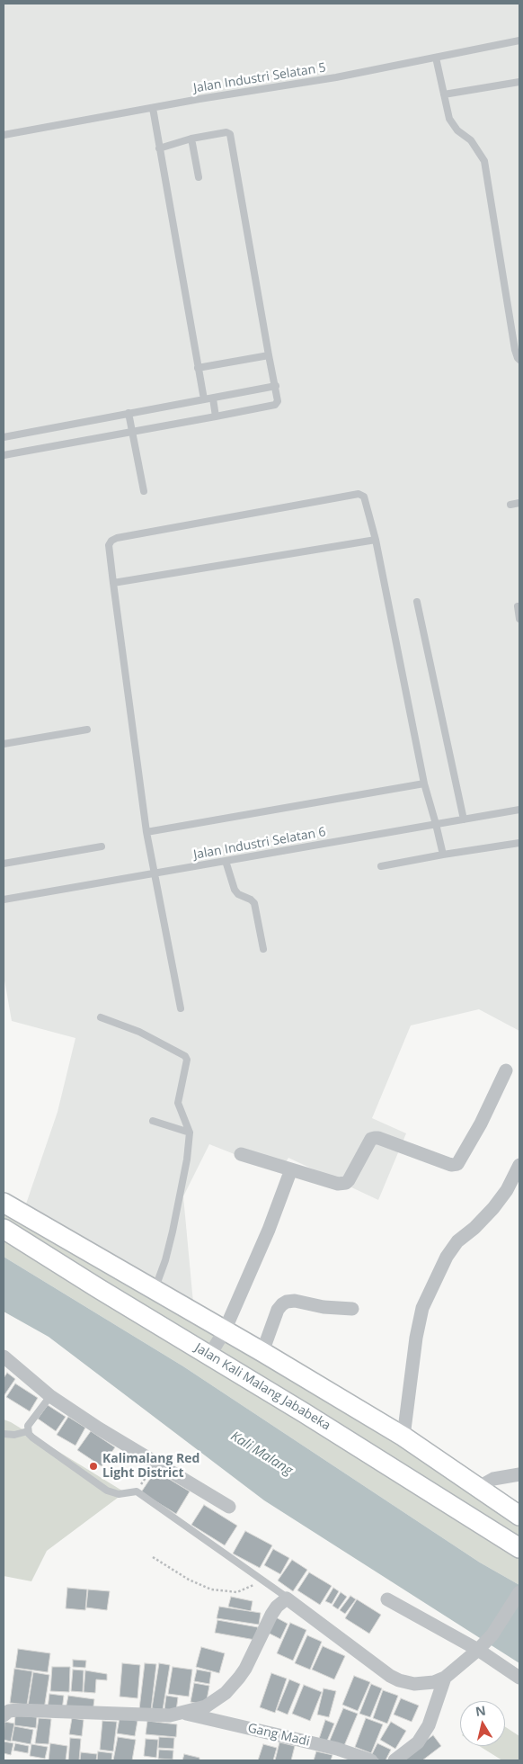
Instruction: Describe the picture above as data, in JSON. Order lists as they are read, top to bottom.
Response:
{
  "streets": {
    "main road": ["Jalan Kali Malang Jababeka"],
    "street": ["Gang Madi"],
    "lane": ["Jalan Industri Selatan 5", "Jalan Industri Selatan 6"]
  },
  "water": ["Kali Malang"],
  "places": ["Kalimalang Red Light District"],
  "north": "top"
}
